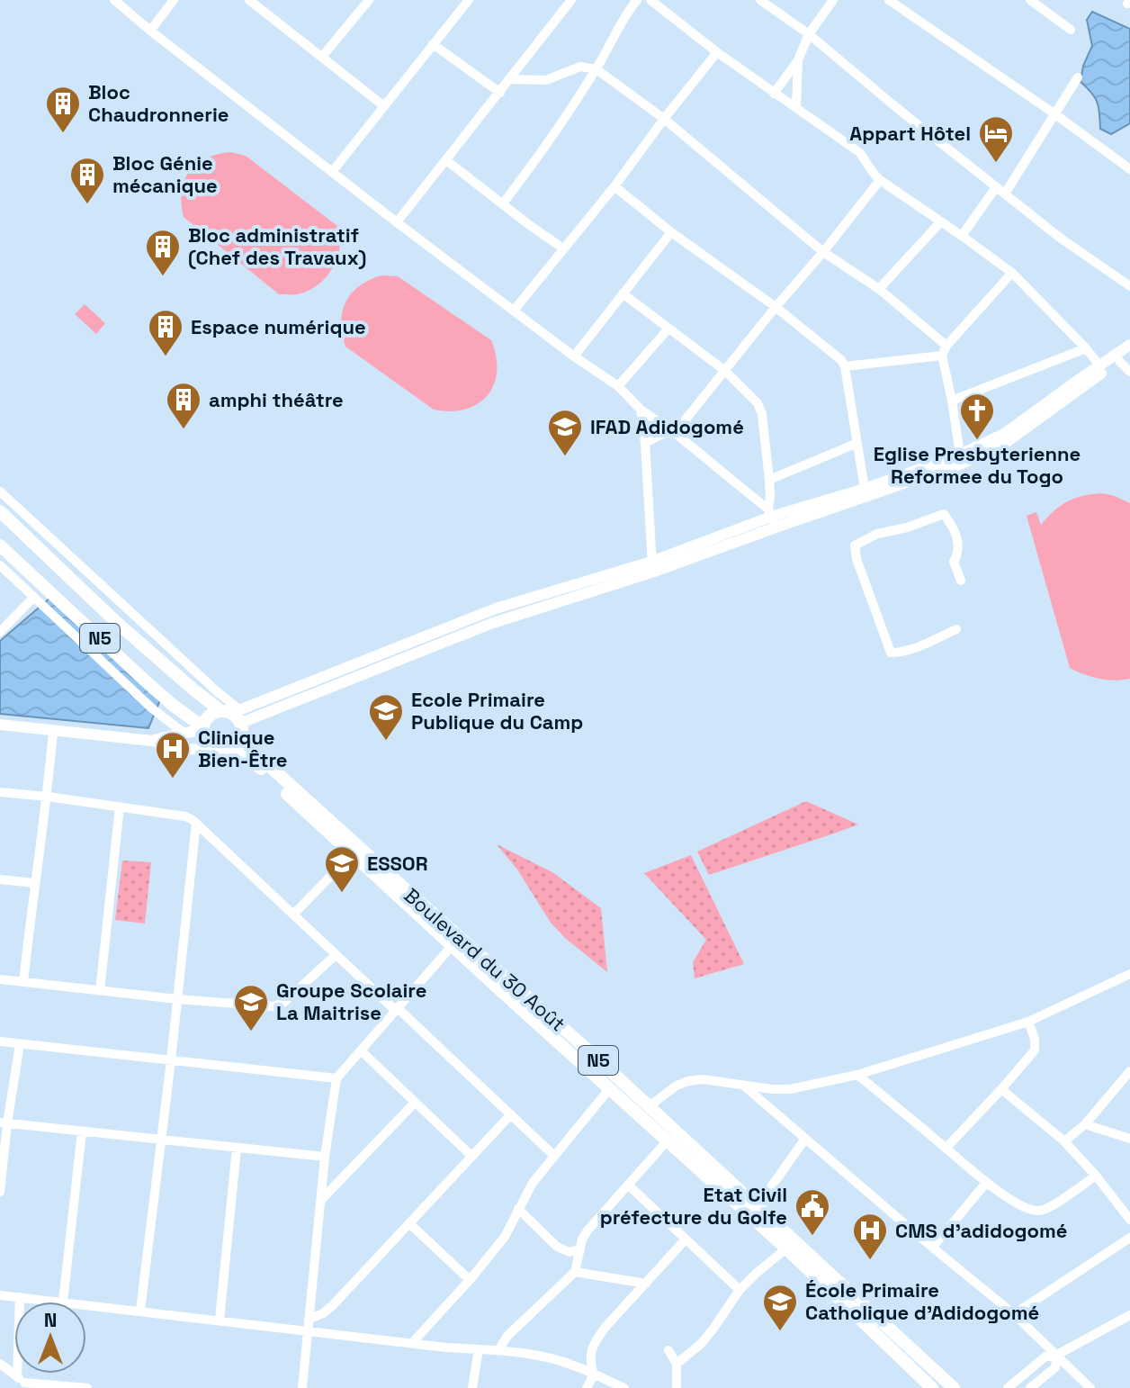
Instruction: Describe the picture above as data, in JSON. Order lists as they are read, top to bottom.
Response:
{
  "streets": {
    "highway": ["N5", "Boulevard du 30 Août"]
  },
  "crossings": [
    ["N5", "Boulevard du 30 Août"]
  ],
  "places": {
    "building": [
      "Bloc Chaudronnerie",
      "Bloc Génie mécanique",
      "Bloc administratif (Chef des Travaux)",
      "Espace numérique",
      "amphi théâtre"
    ],
    "hotel": ["Appart Hôtel"],
    "church": ["Eglise Presbyterienne Reformee du Togo"],
    "school or university": [
      "IFAD Adidogomé",
      "Ecole Primaire Publique du Camp",
      "ESSOR",
      "Groupe Scolaire La Maitrise",
      "École Primaire Catholique d'Adidogomé"
    ],
    "hospital": ["Clinique Bien-Être", "CMS d'adidogomé"],
    "public building": ["Etat Civil préfecture du Golfe"]
  },
  "north": "top"
}
